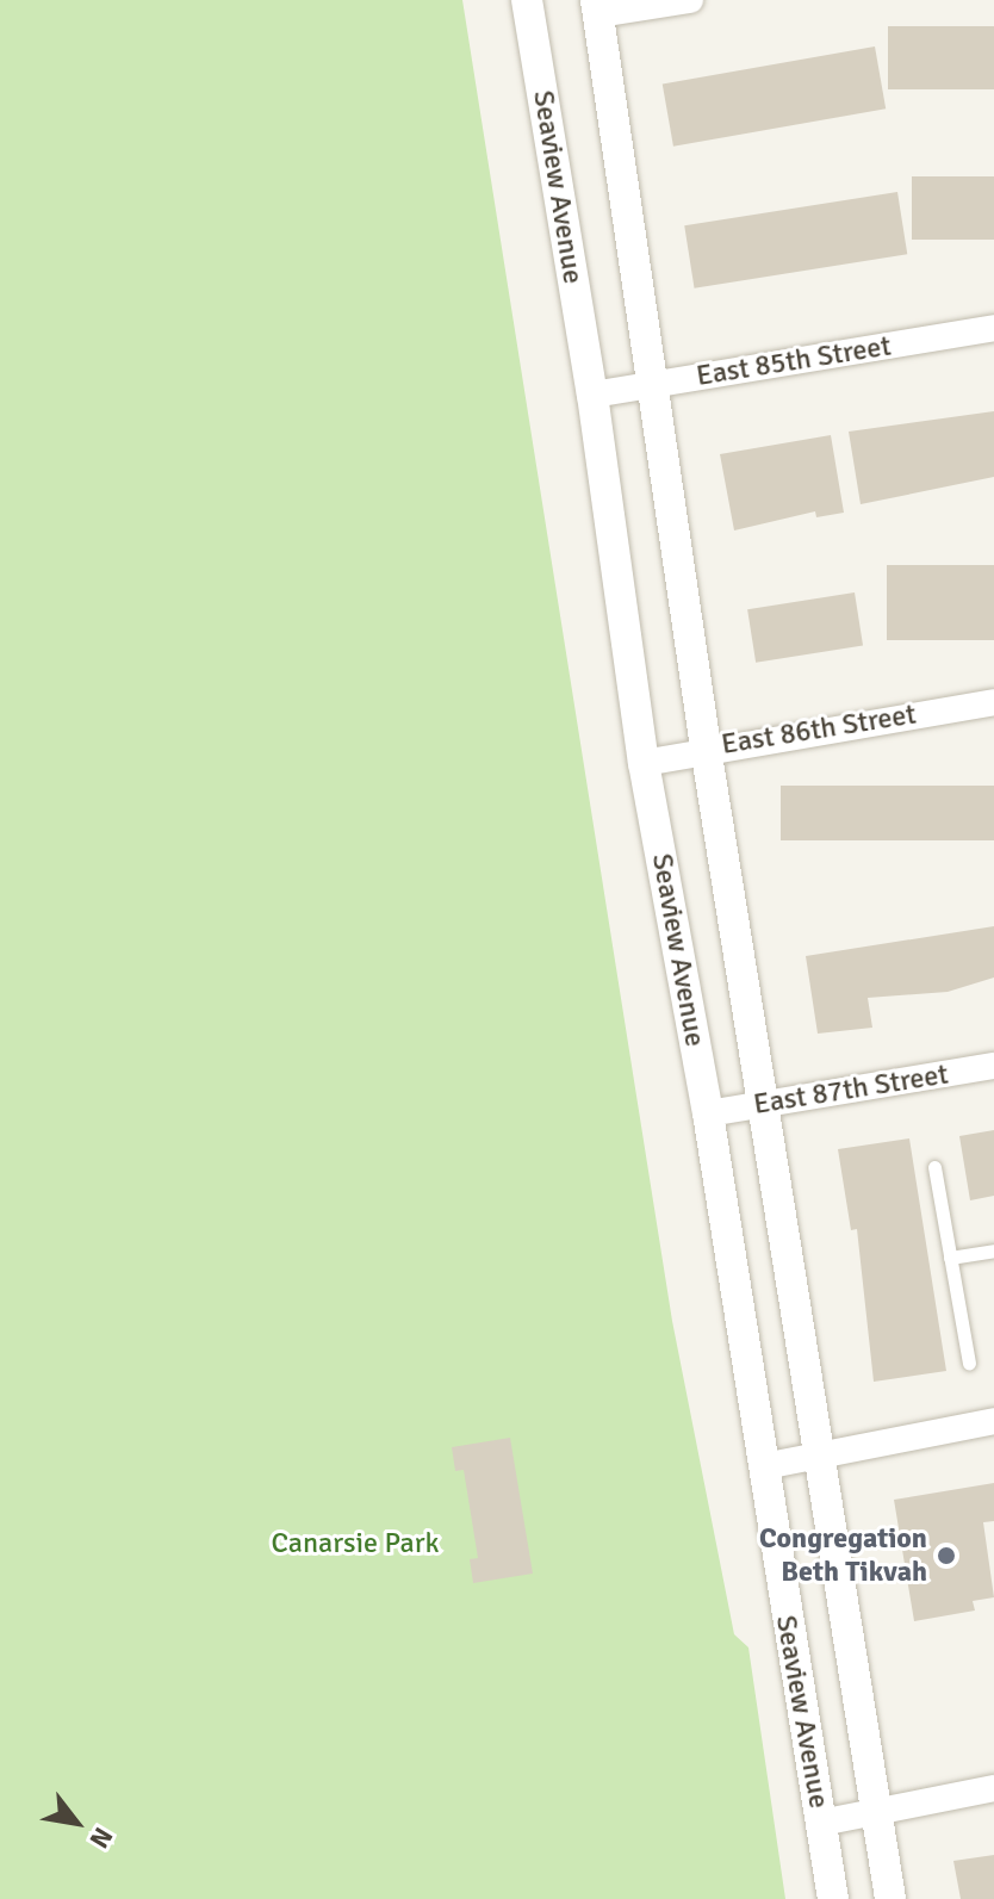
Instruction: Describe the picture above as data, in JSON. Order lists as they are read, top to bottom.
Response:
{
  "streets": {
    "street": [
      "Seaview Avenue",
      "East 85th Street",
      "East 86th Street",
      "East 87th Street"
    ]
  },
  "crossings": [
    ["Seaview Avenue", "East 85th Street"],
    ["Seaview Avenue", "East 86th Street"],
    ["Seaview Avenue", "East 87th Street"]
  ],
  "parks": ["Canarsie Park"],
  "places": ["Congregation Beth Tikvah"],
  "north": "bottom right"
}
